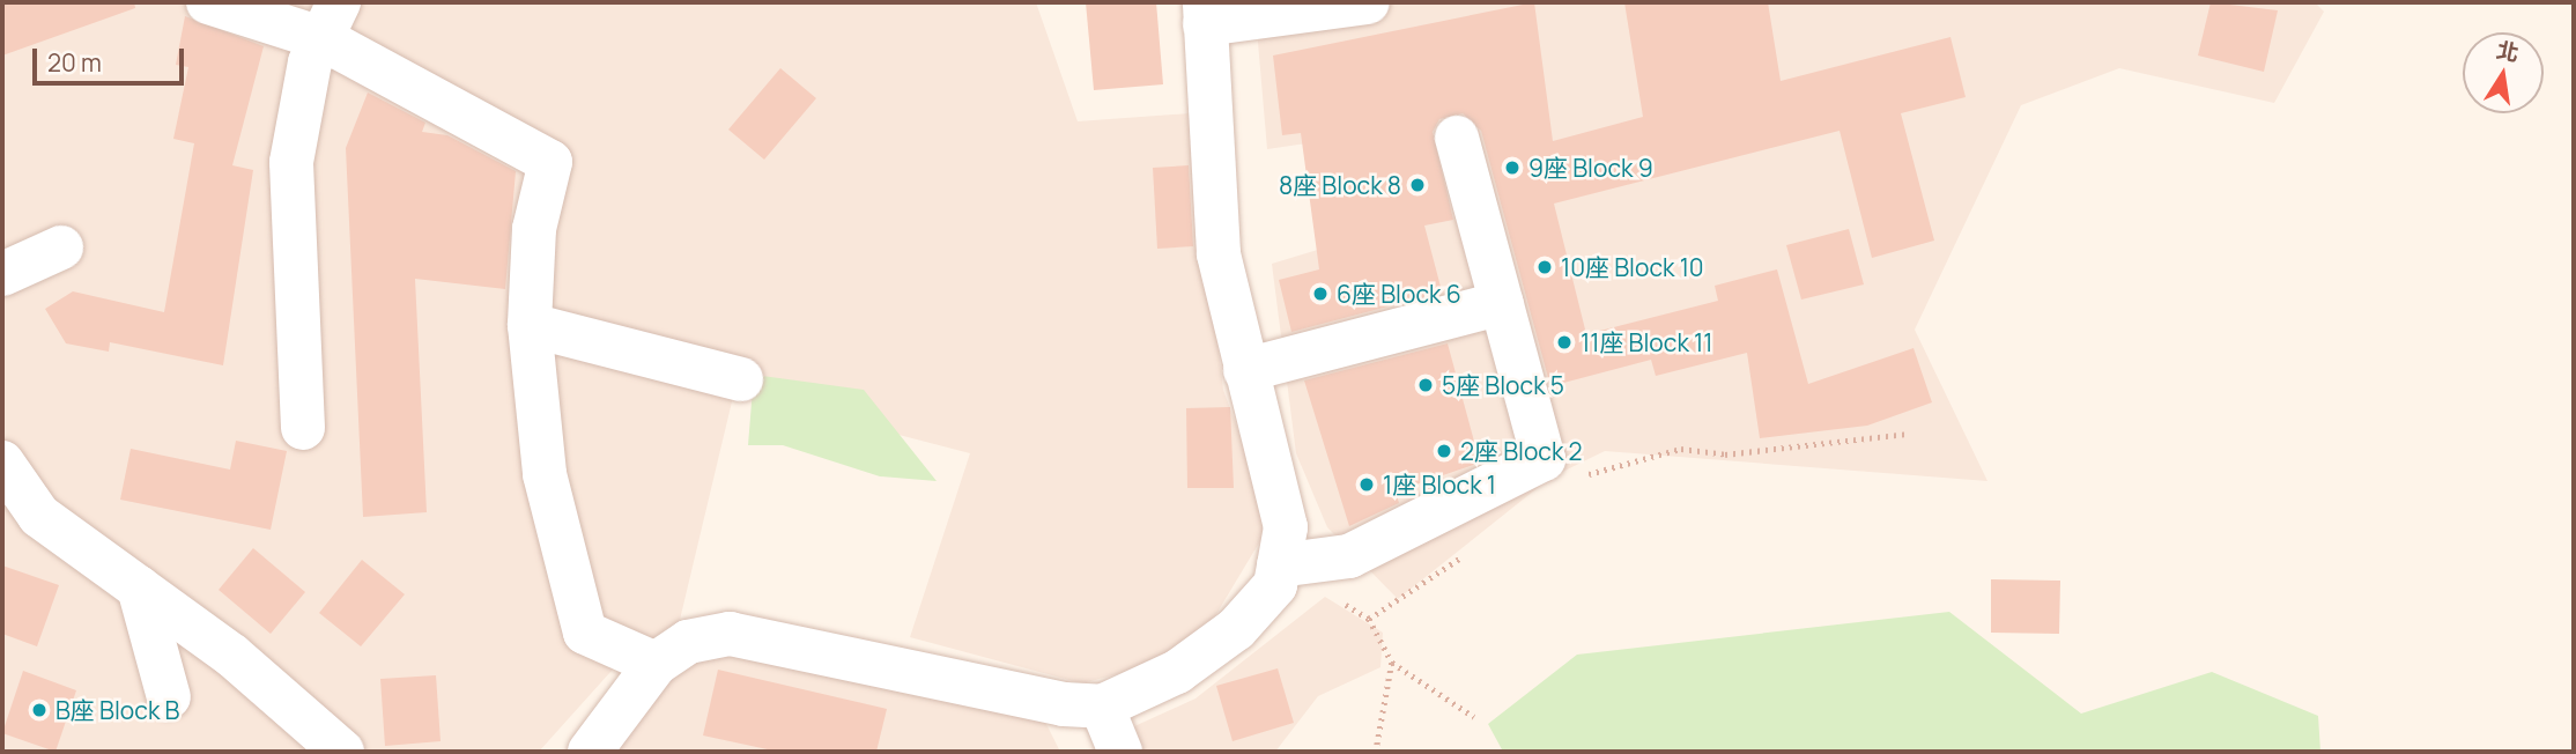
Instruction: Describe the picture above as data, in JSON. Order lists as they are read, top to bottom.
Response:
{
  "places": [
    "9座 Block 9",
    "8座 Block 8",
    "10座 Block 10",
    "6座 Block 6",
    "11座 Block 11",
    "5座 Block 5",
    "2座 Block 2",
    "1座 Block 1",
    "B座 Block B"
  ],
  "scale_bar": "20 m",
  "north": "top"
}
